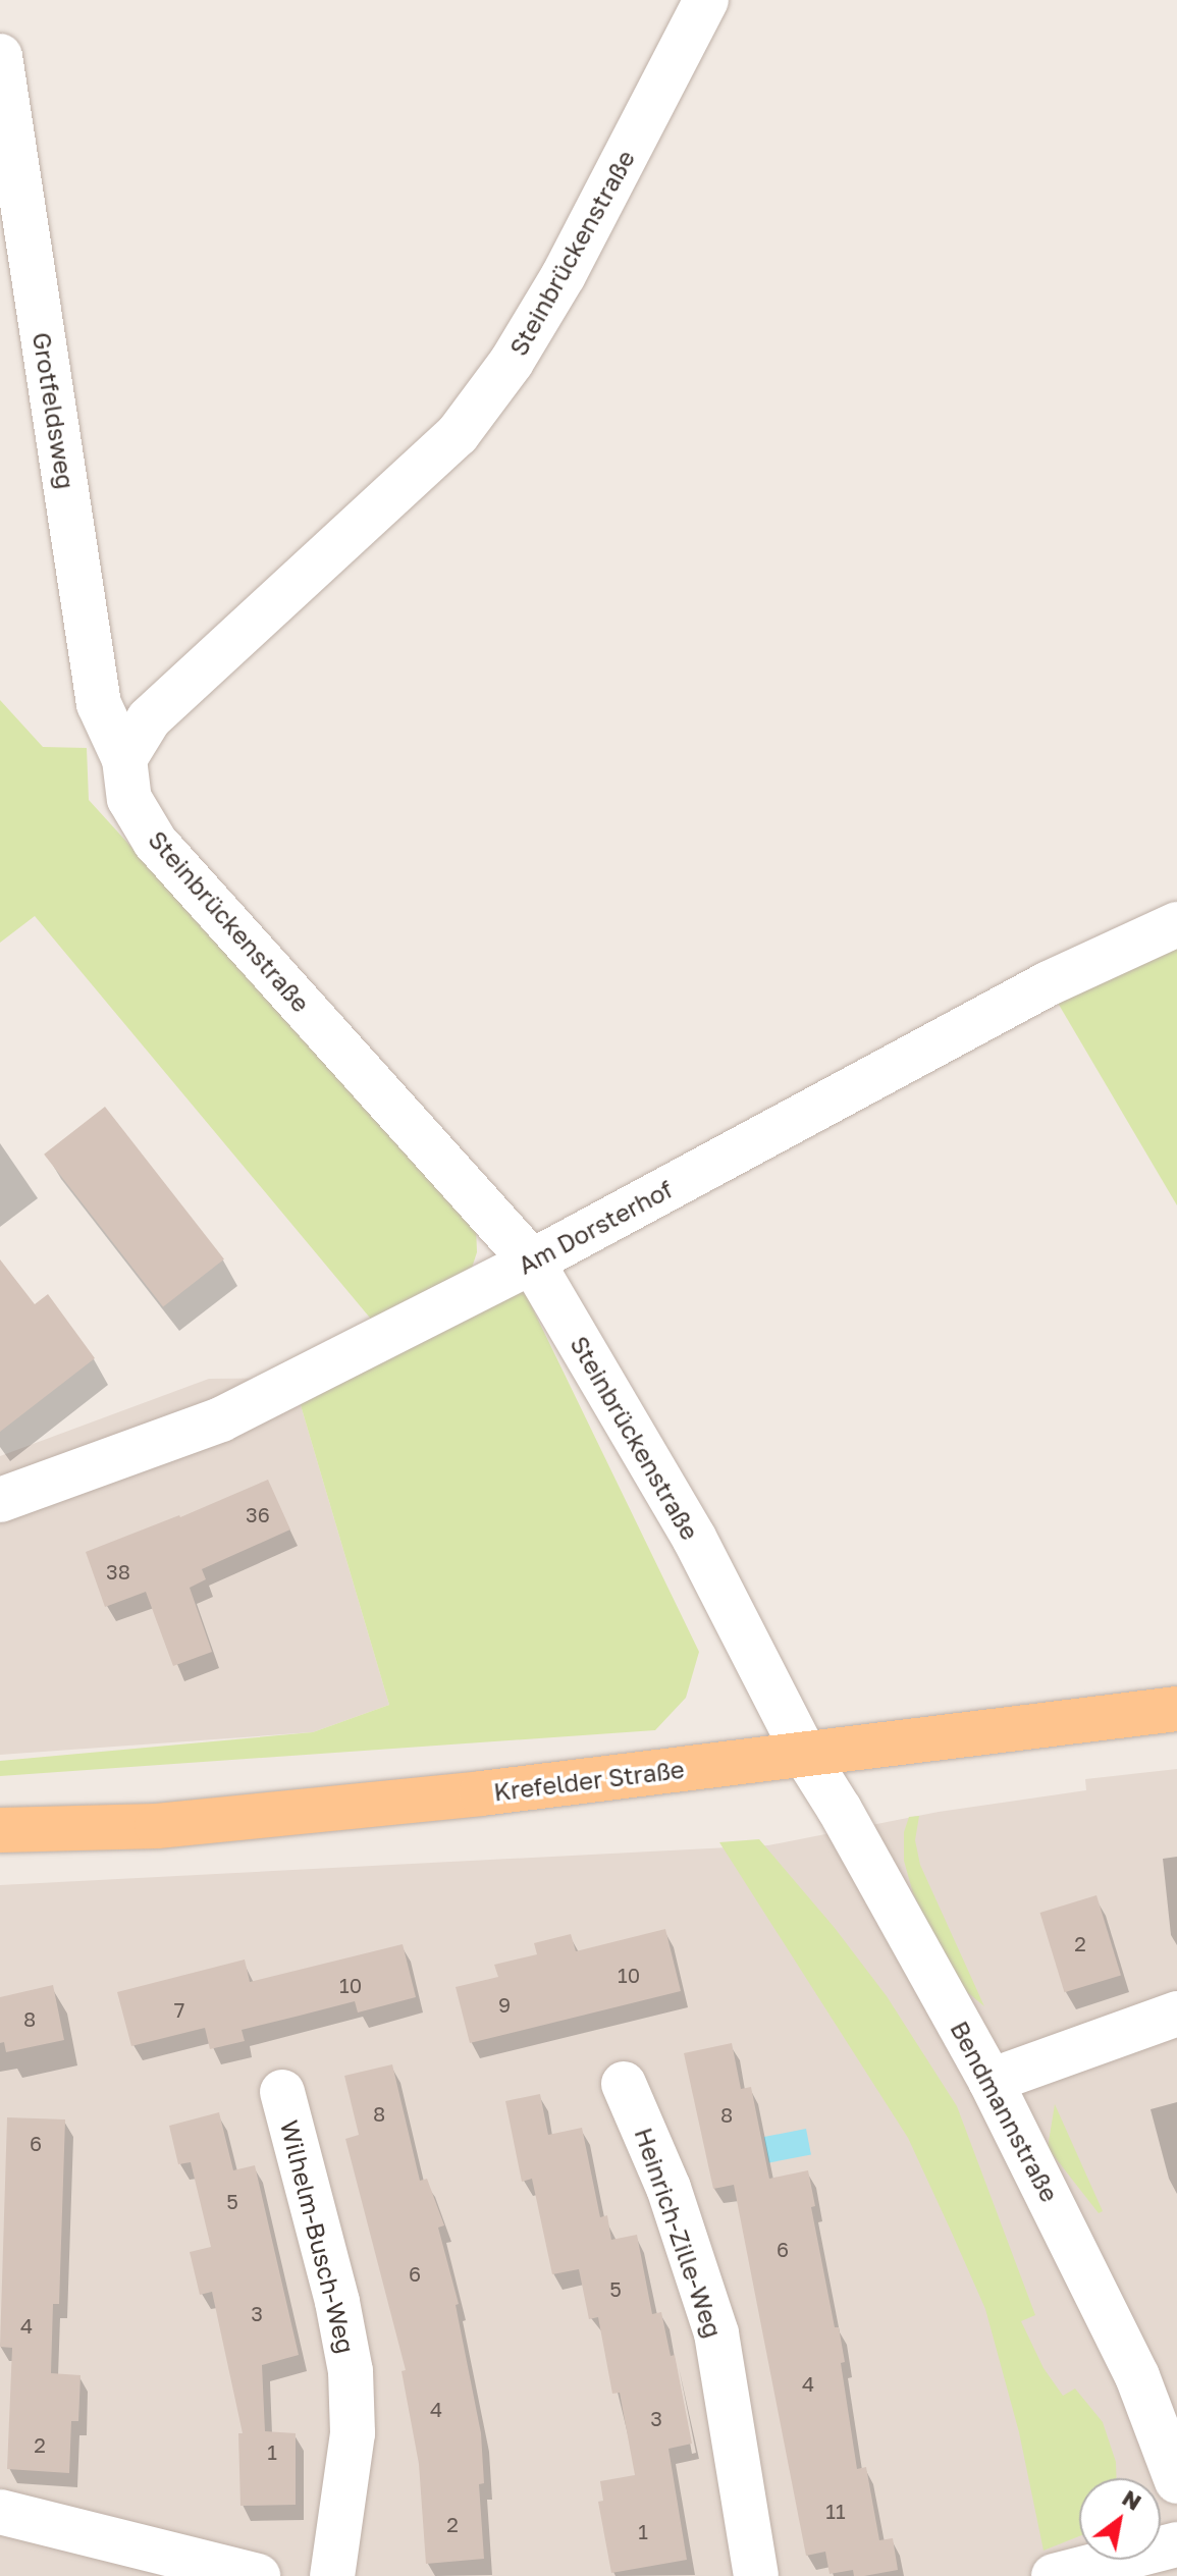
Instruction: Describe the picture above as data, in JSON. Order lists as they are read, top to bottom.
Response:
{
  "streets": {
    "main road": ["Krefelder Straße"],
    "street": [
      "Steinbrückenstraße",
      "Grotfeldsweg",
      "Am Dorsterhof",
      "Bendmannstraße",
      "Heinrich-Zille-Weg",
      "Wilhelm-Busch-Weg"
    ]
  },
  "crossings": [
    ["Steinbrückenstraße", "Grotfeldsweg"],
    ["Steinbrückenstraße", "Am Dorsterhof"],
    ["Steinbrückenstraße", "Krefelder Straße"],
    ["Steinbrückenstraße", "Bendmannstraße"],
    ["Krefelder Straße", "Bendmannstraße"]
  ],
  "house_numbers": [
    "36",
    "38",
    "2",
    "10",
    "10",
    "9",
    "7",
    "8",
    "8",
    "8",
    "6",
    "5",
    "6",
    "6",
    "5",
    "3",
    "4",
    "4",
    "4",
    "3",
    "2",
    "1",
    "11",
    "2",
    "1"
  ],
  "north": "top right"
}
